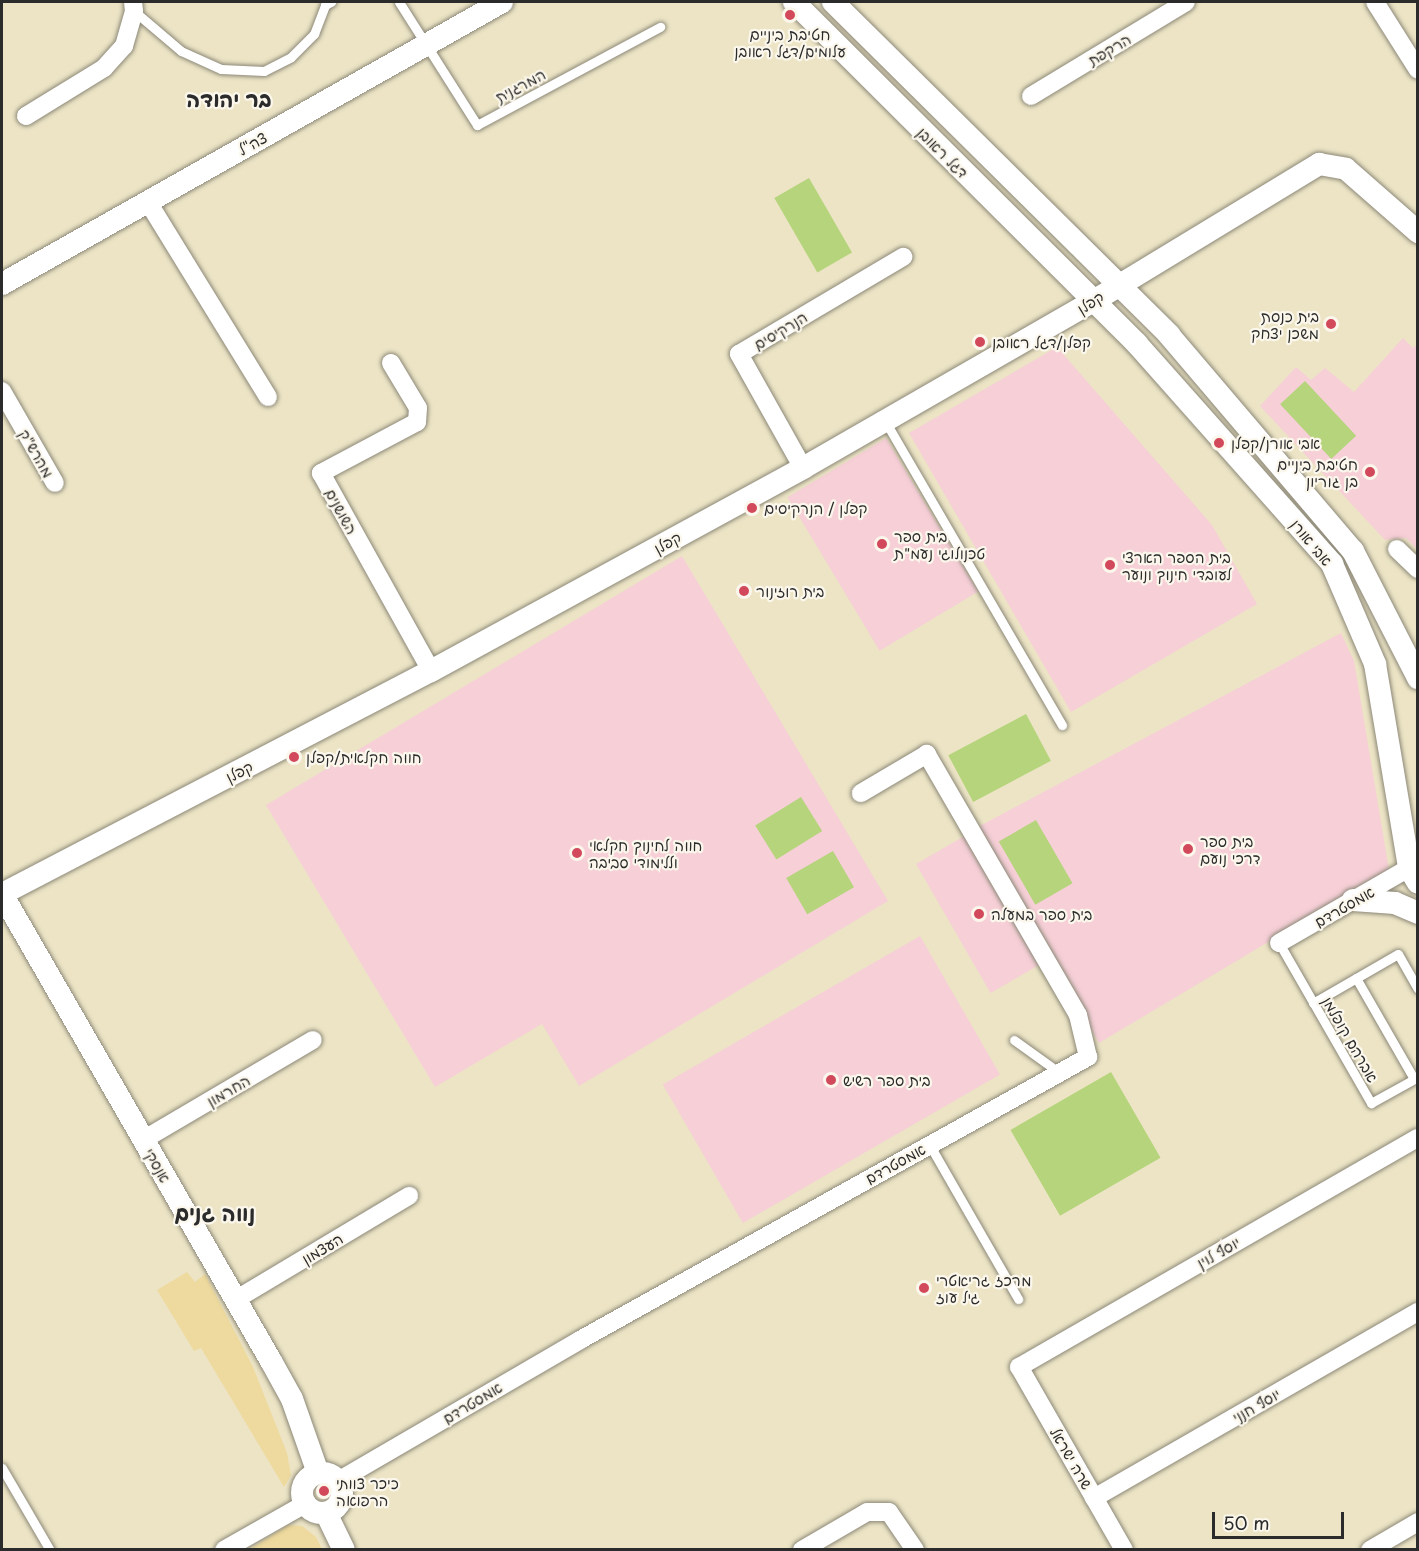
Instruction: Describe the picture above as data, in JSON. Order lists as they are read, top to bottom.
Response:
{
  "streets": {
    "street": [
      "הרקפת",
      "צה\"ל",
      "דגל ראובן",
      "קפלן",
      "הנרקיסים",
      "מהרש\"ק",
      "השושנים",
      "אבי אורן",
      "אמסטרדם",
      "החרמון",
      "אנסקי",
      "העצמון",
      "יוסף לוין",
      "יוסף חנני",
      "שרה ישראל"
    ],
    "lane": ["המרגנית", "אברהם קופלמן"]
  },
  "crossings": [
    ["המרגנית", "צה\"ל"],
    ["דגל ראובן", "קפלן"],
    ["דגל ראובן", "אבי אורן"],
    ["קפלן", "הנרקיסים"],
    ["קפלן", "השושנים"],
    ["קפלן", "אבי אורן"],
    ["קפלן", "אנסקי"],
    ["אבי אורן", "אמסטרדם"],
    ["אמסטרדם", "אברהם קופלמן"],
    ["אמסטרדם", "אנסקי"],
    ["החרמון", "אנסקי"],
    ["אנסקי", "העצמון"],
    ["יוסף לוין", "שרה ישראל"],
    ["יוסף חנני", "שרה ישראל"]
  ],
  "districts": ["בר יהודה", "נווה גנים"],
  "places": [
    "חטיבת ביניים עלומים/דגל ראובן",
    "בית כנסת משכן יצחק",
    "קפלן/דגל ראובן",
    "אבי אורן/קפלן",
    "חטיבת ביניים בן גוריון",
    "קפלן / הנרקיסים",
    "בית ספר טכנולוגי נעמ\"ת",
    "בית הספר הארצי לעובדי חינוך ונוער",
    "בית רוזינור",
    "חווה חקלאית/קפלן",
    "בית ספר דרכי נועם",
    "חווה לחינוך חקלאי וללימודי סביבה",
    "בית ספר במעלה",
    "בית ספר רשיש",
    "מרכז גריאטרי גיל עוז",
    "כיכר צוותי הרפואה"
  ],
  "scale_bar": "50 m"
}
